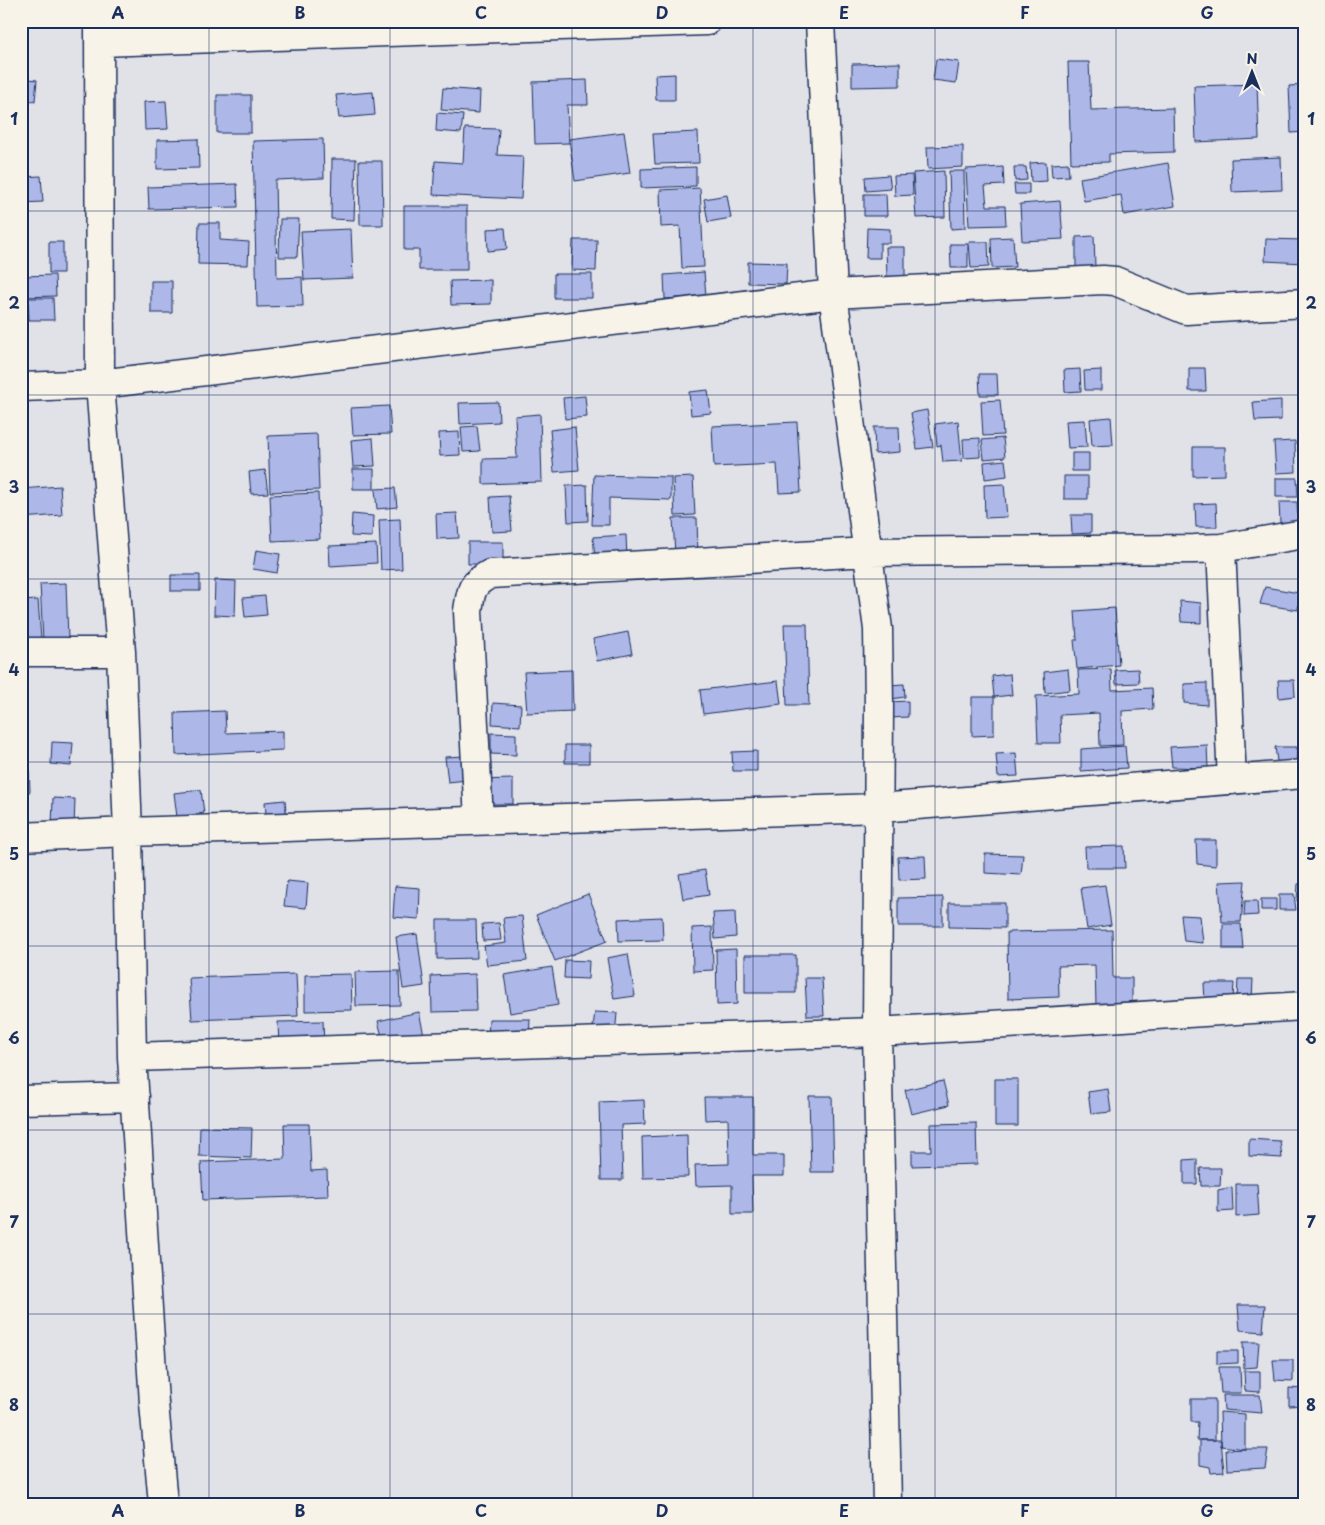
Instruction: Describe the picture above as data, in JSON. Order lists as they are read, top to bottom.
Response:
{
  "north": "top",
  "grid": {
    "columns": [
      "A",
      "B",
      "C",
      "D",
      "E",
      "F",
      "G"
    ],
    "rows": [
      "1",
      "2",
      "3",
      "4",
      "5",
      "6",
      "7",
      "8"
    ]
  }
}
